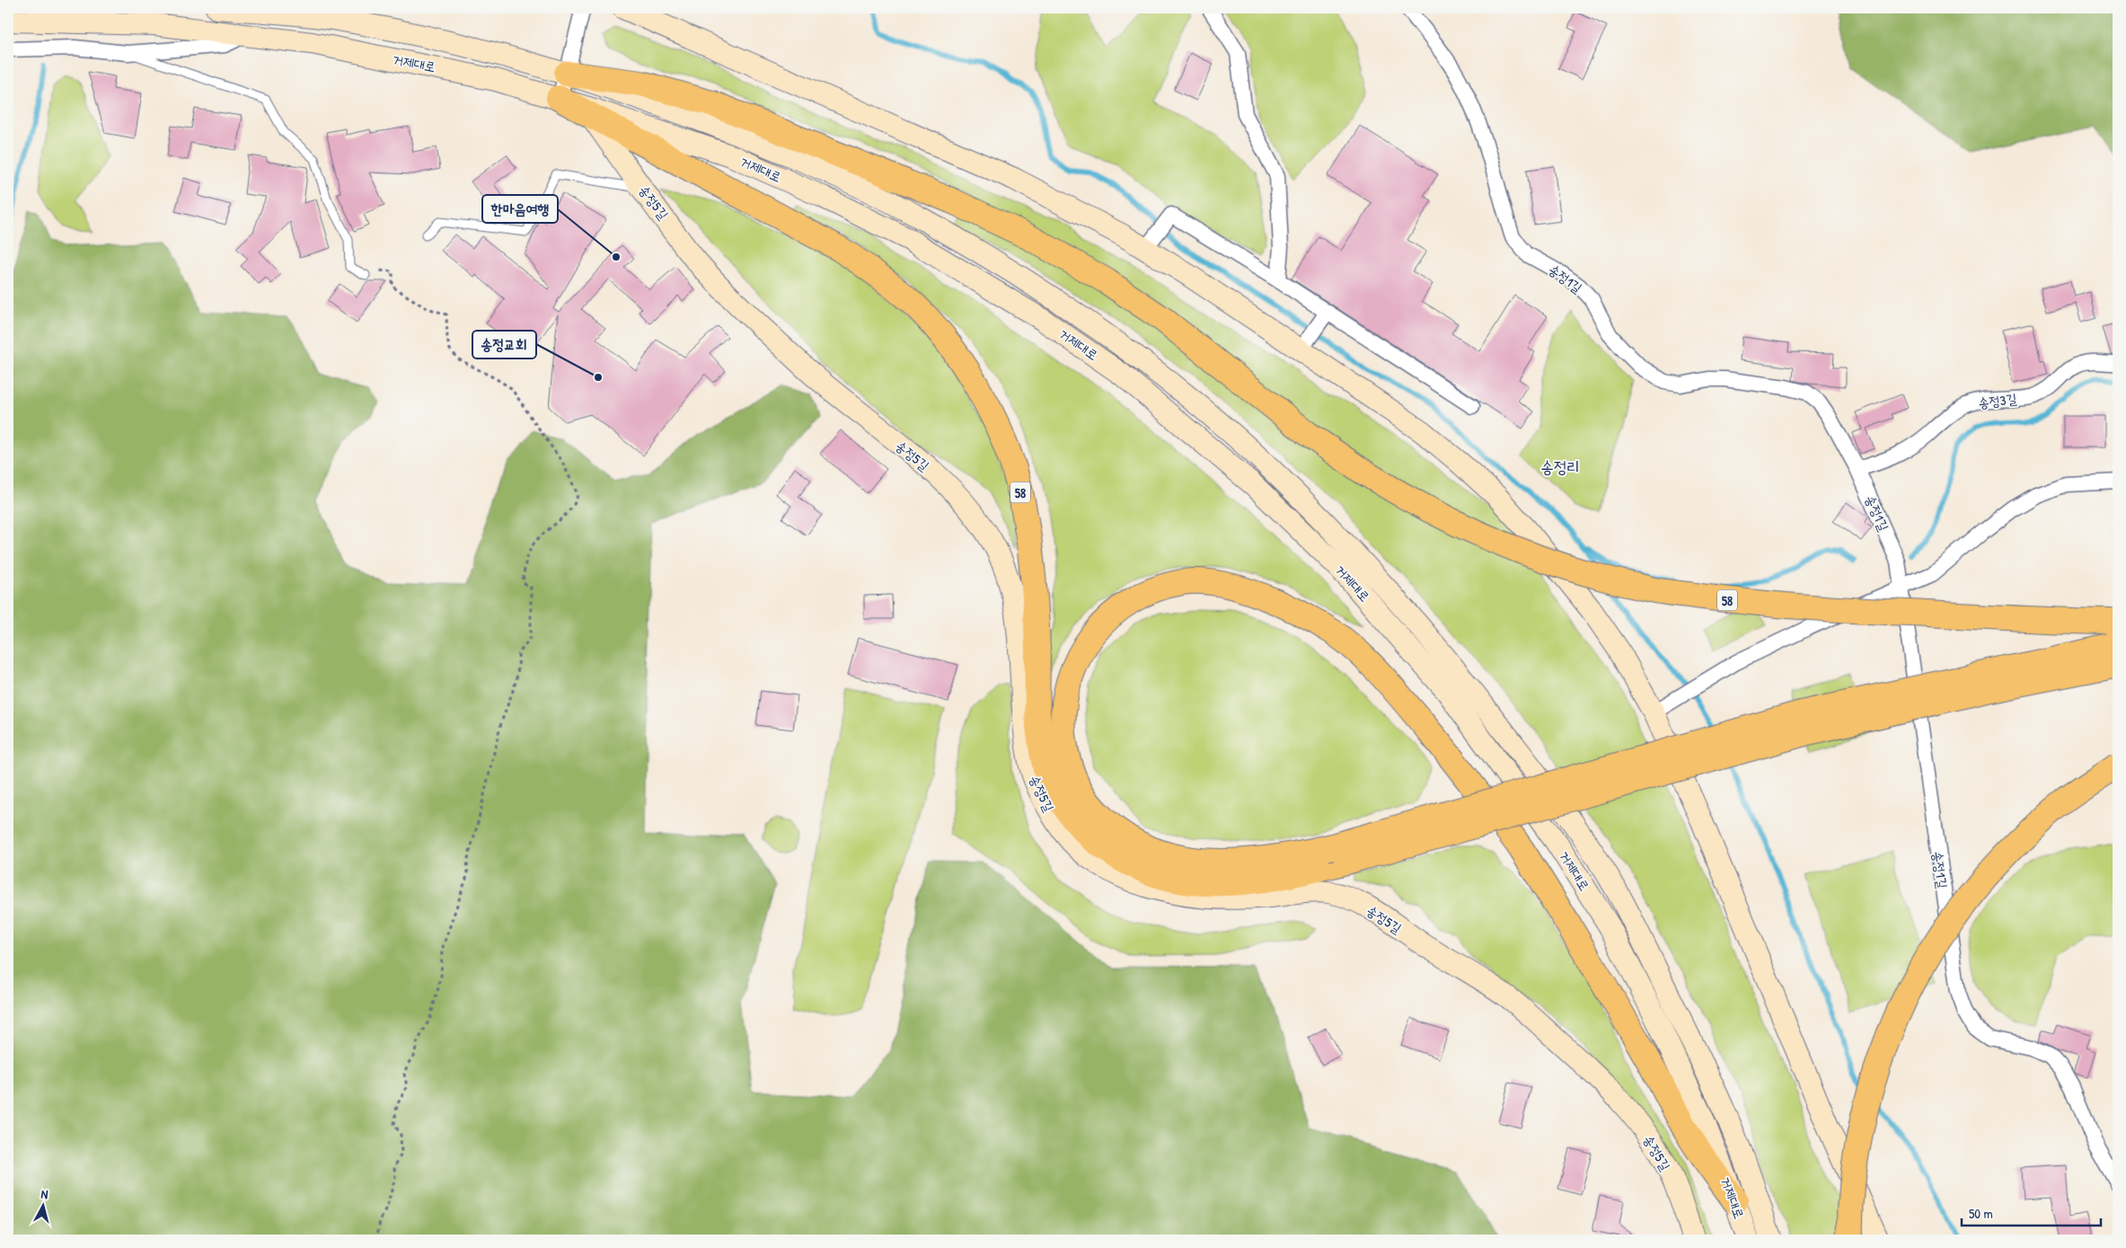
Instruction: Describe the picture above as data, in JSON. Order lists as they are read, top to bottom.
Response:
{
  "streets": {
    "highway": ["58"],
    "street": [
      "거제대로",
      "송정5길",
      "송정1길",
      "송정3길"
    ]
  },
  "crossings": [
    ["거제대로", "58"],
    ["송정5길", "58"],
    ["송정1길", "송정3길"]
  ],
  "districts": ["송정리"],
  "places": ["한마음여행", "송정교회"],
  "scale_bar": "50 m",
  "north": "top"
}
